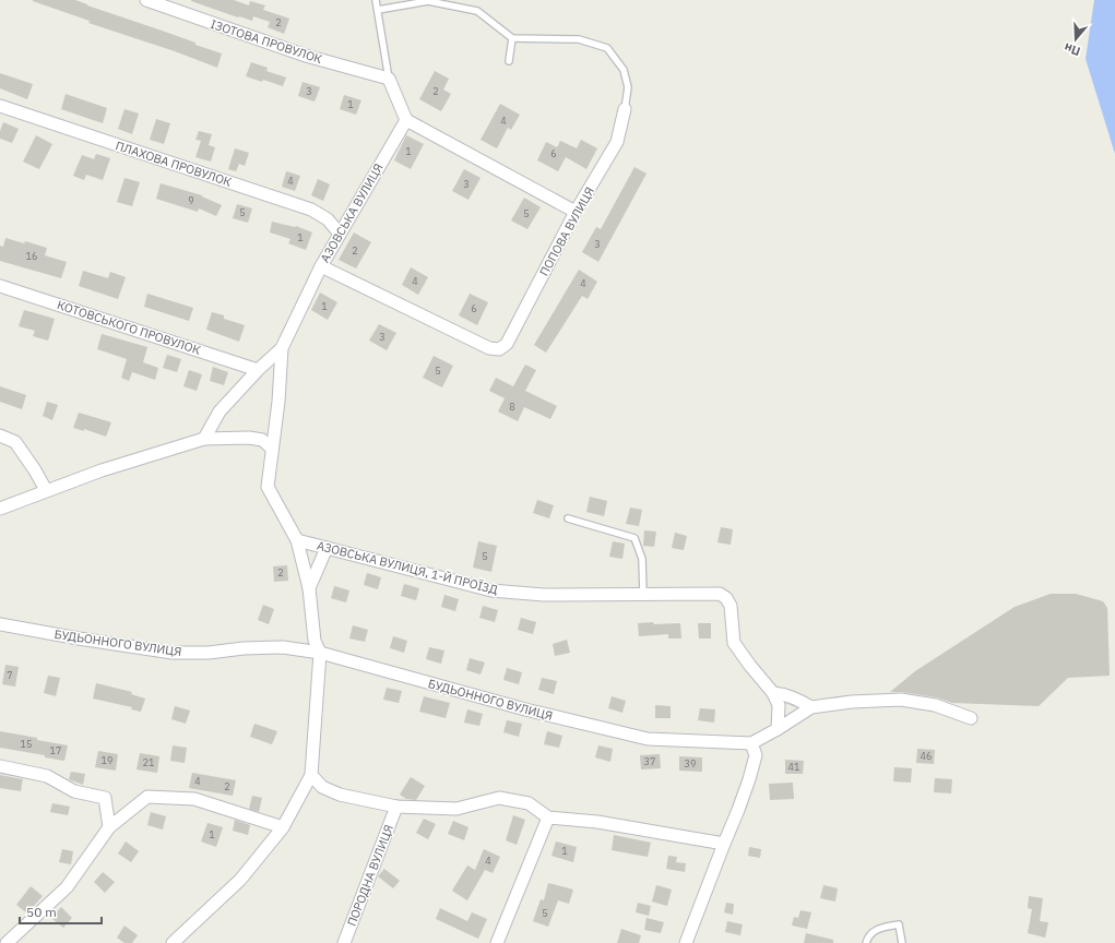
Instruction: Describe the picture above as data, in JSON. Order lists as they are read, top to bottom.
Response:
{
  "streets": {
    "street": [
      "ІЗОТОВА ПРОВУЛОК",
      "ПЛАХОВА ПРОВУЛОК",
      "АЗОВСЬКА ВУЛИЦЯ",
      "ПОПОВА ВУЛИЦЯ",
      "КОТОВСЬКОГО ПРОВУЛОК",
      "АЗОВСЬКА ВУЛИЦЯ, 1-Й ПРОЇЗД",
      "БУДЬОННОГО ВУЛИЦЯ",
      "ПОРОДНА ВУЛИЦЯ"
    ]
  },
  "crossings": [
    ["ПЛАХОВА ПРОВУЛОК", "АЗОВСЬКА ВУЛИЦЯ"],
    ["АЗОВСЬКА ВУЛИЦЯ", "ПОПОВА ВУЛИЦЯ"]
  ],
  "house_numbers": [
    "2",
    "3",
    "2",
    "1",
    "4",
    "1",
    "6",
    "4",
    "3",
    "9",
    "5",
    "5",
    "1",
    "3",
    "2",
    "16",
    "4",
    "4",
    "1",
    "6",
    "3",
    "5",
    "8",
    "5",
    "2",
    "7",
    "15",
    "17",
    "46",
    "19",
    "37",
    "21",
    "39",
    "41",
    "4",
    "2",
    "1",
    "1",
    "4",
    "5"
  ],
  "scale_bar": "50 m",
  "north": "bottom"
}
